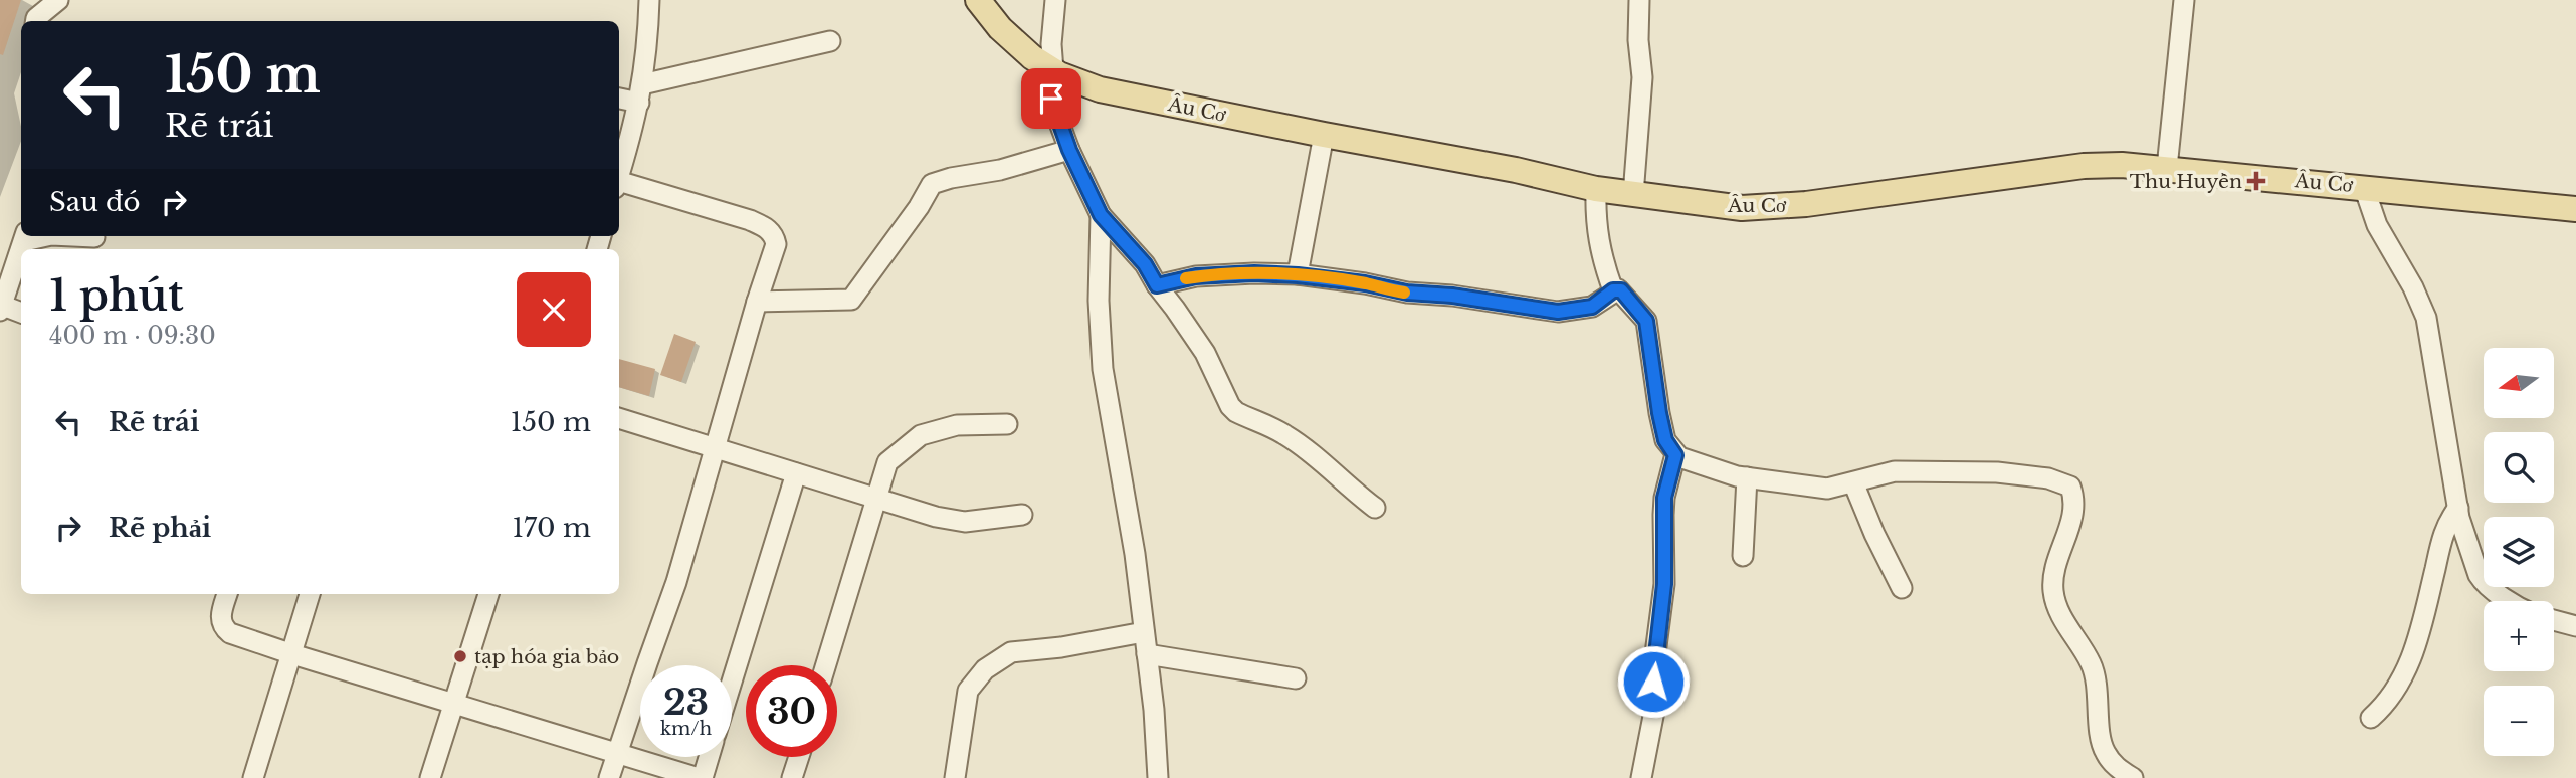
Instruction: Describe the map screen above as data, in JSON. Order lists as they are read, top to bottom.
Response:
{
  "streets": {
    "main road": ["Âu Cơ"]
  },
  "places": {
    "health": ["Thu Huyền"],
    "other": ["tạp hóa gia bảo"]
  },
  "north": "left",
  "page": {
    "turn": ["150 m", "Rẽ trái"],
    "then": "Sau đó",
    "heading": ["1 phút", "400 m · 09:30"],
    "map_buttons": ["+", "−"],
    "list": [
      {
        "name": "Rẽ trái",
        "value": "150 m"
      },
      {
        "name": "Rẽ phải",
        "value": "170 m"
      }
    ],
    "speed": "23 km/h",
    "limit": "30"
  }
}
